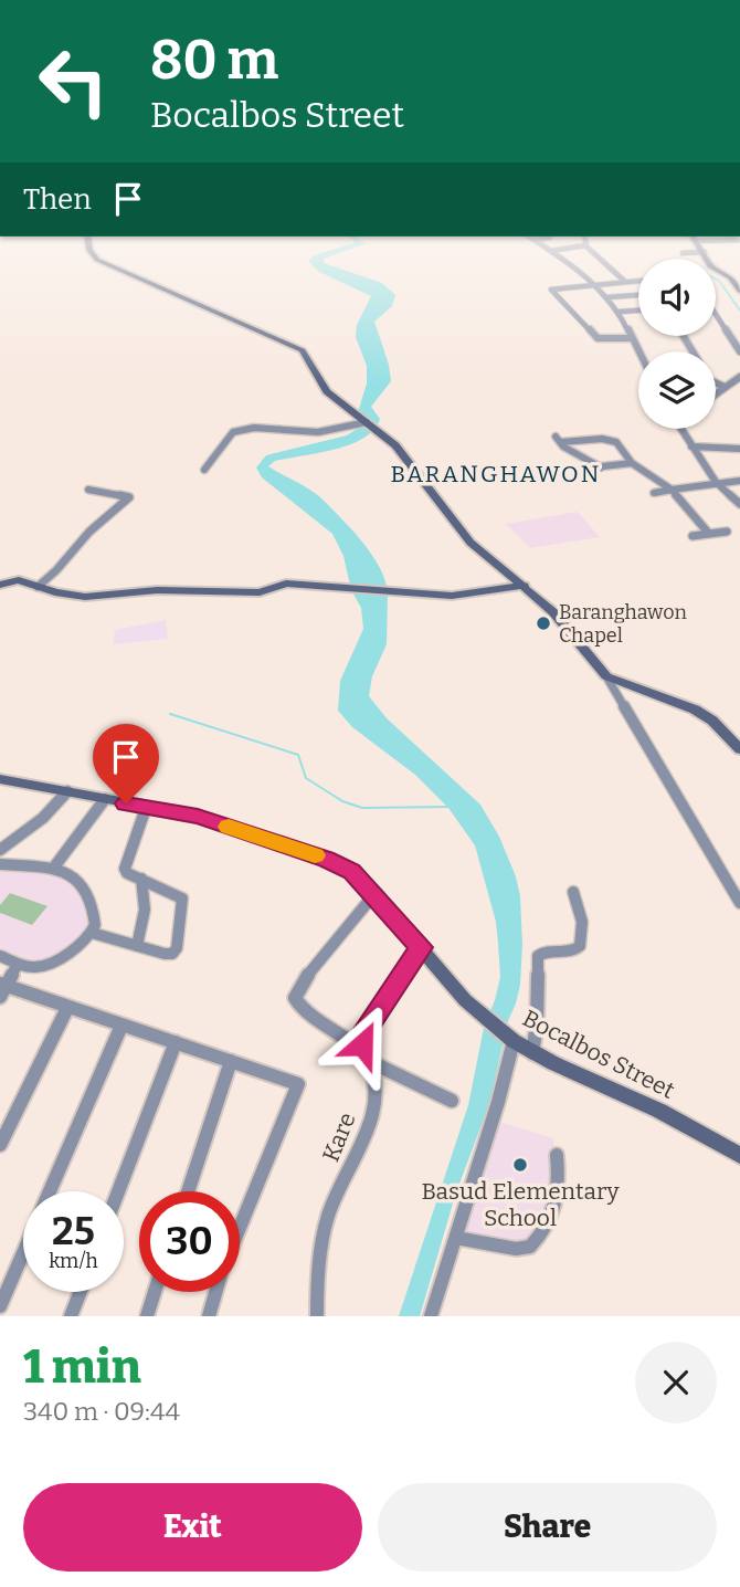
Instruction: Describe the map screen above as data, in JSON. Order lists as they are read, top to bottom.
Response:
{
  "streets": {
    "street": ["Bocalbos Street", "Kare"]
  },
  "crossings": [
    ["Bocalbos Street", "Kare"]
  ],
  "districts": ["BARANGHAWON"],
  "places": ["Baranghawon Chapel", "Basud Elementary School"],
  "page": {
    "turn": ["80 m", "Bocalbos Street"],
    "then": "Then",
    "speed": "25 km/h",
    "limit": "30",
    "heading": ["1 min", "340 m · 09:44"],
    "buttons": ["Exit", "Share"]
  }
}
